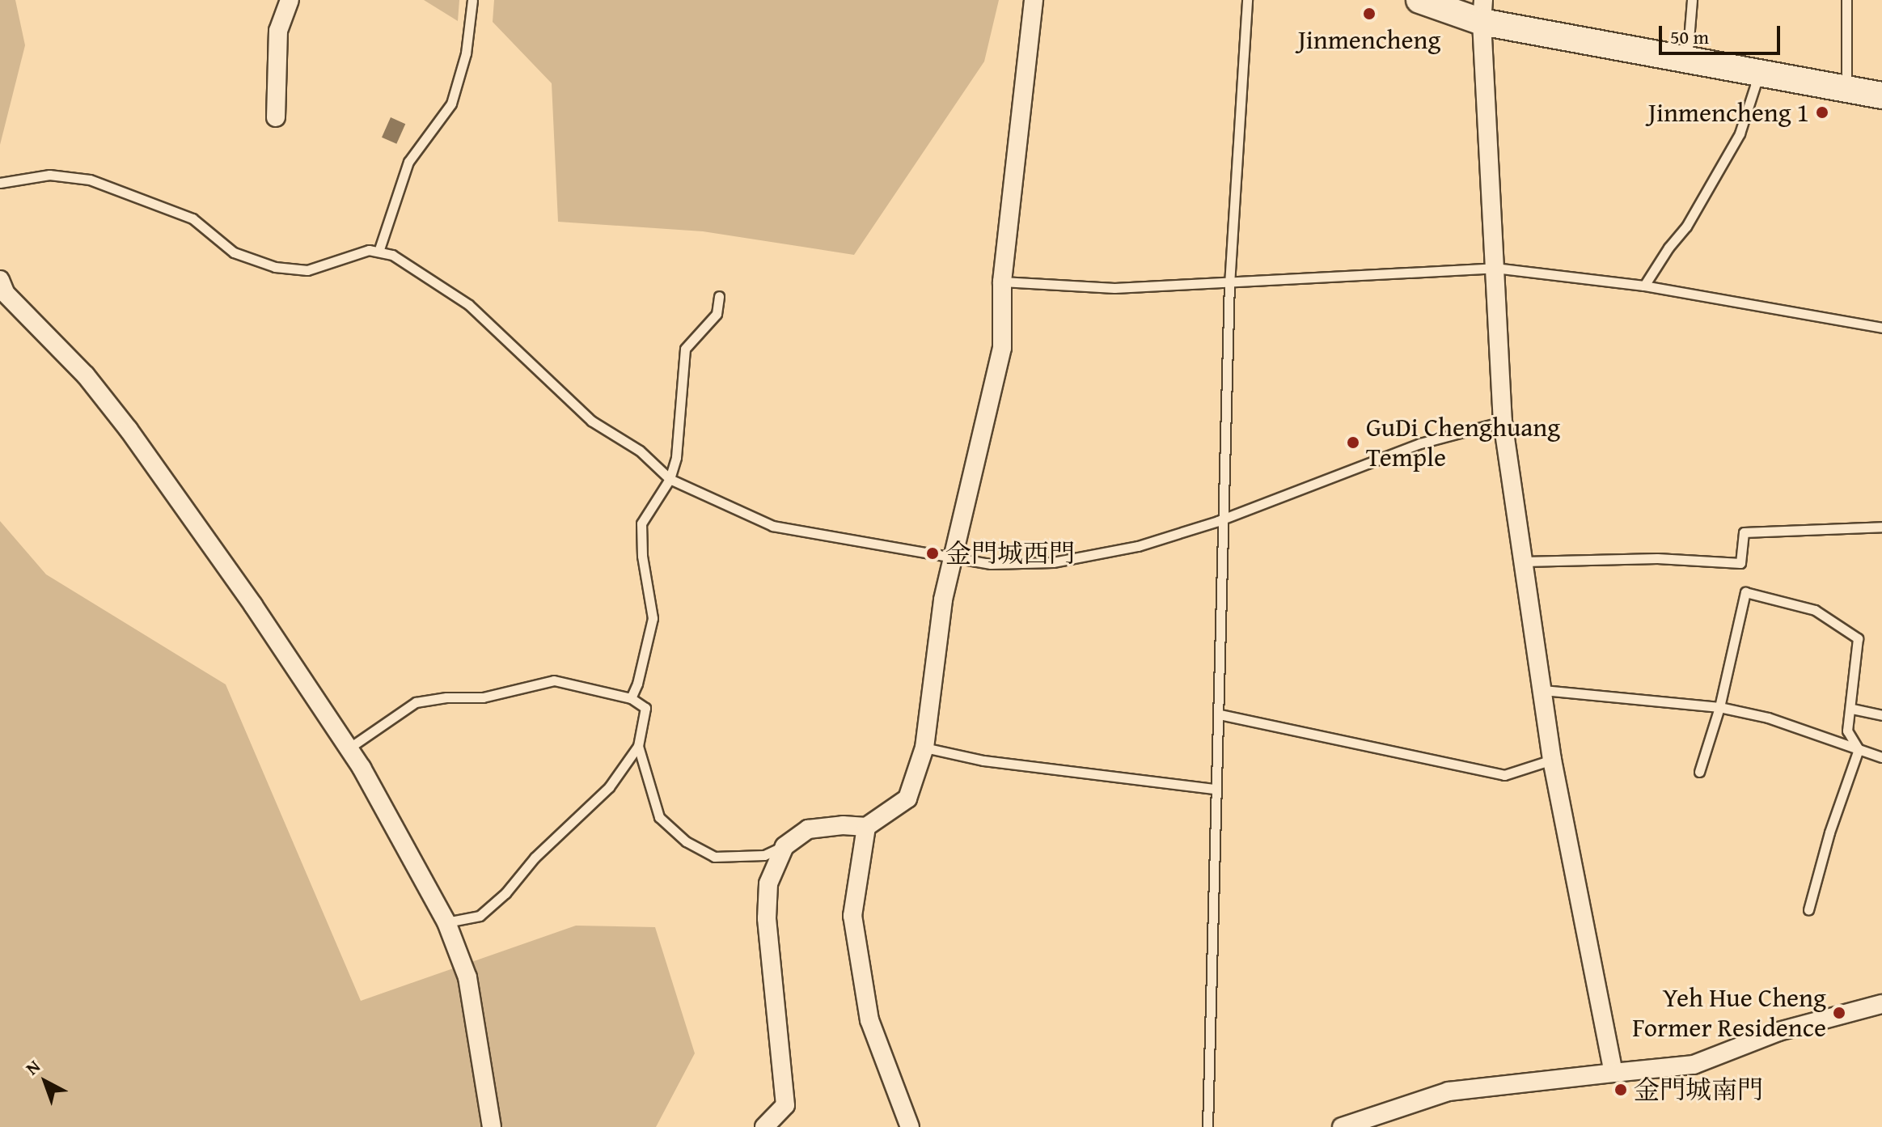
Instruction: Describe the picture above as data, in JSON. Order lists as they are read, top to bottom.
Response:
{
  "places": [
    "Jinmencheng",
    "Jinmencheng 1",
    "GuDi Chenghuang Temple",
    "金門城西門",
    "Yeh Hue Cheng Former Residence",
    "金門城南門"
  ],
  "scale_bar": "50 m",
  "north": "top left"
}
